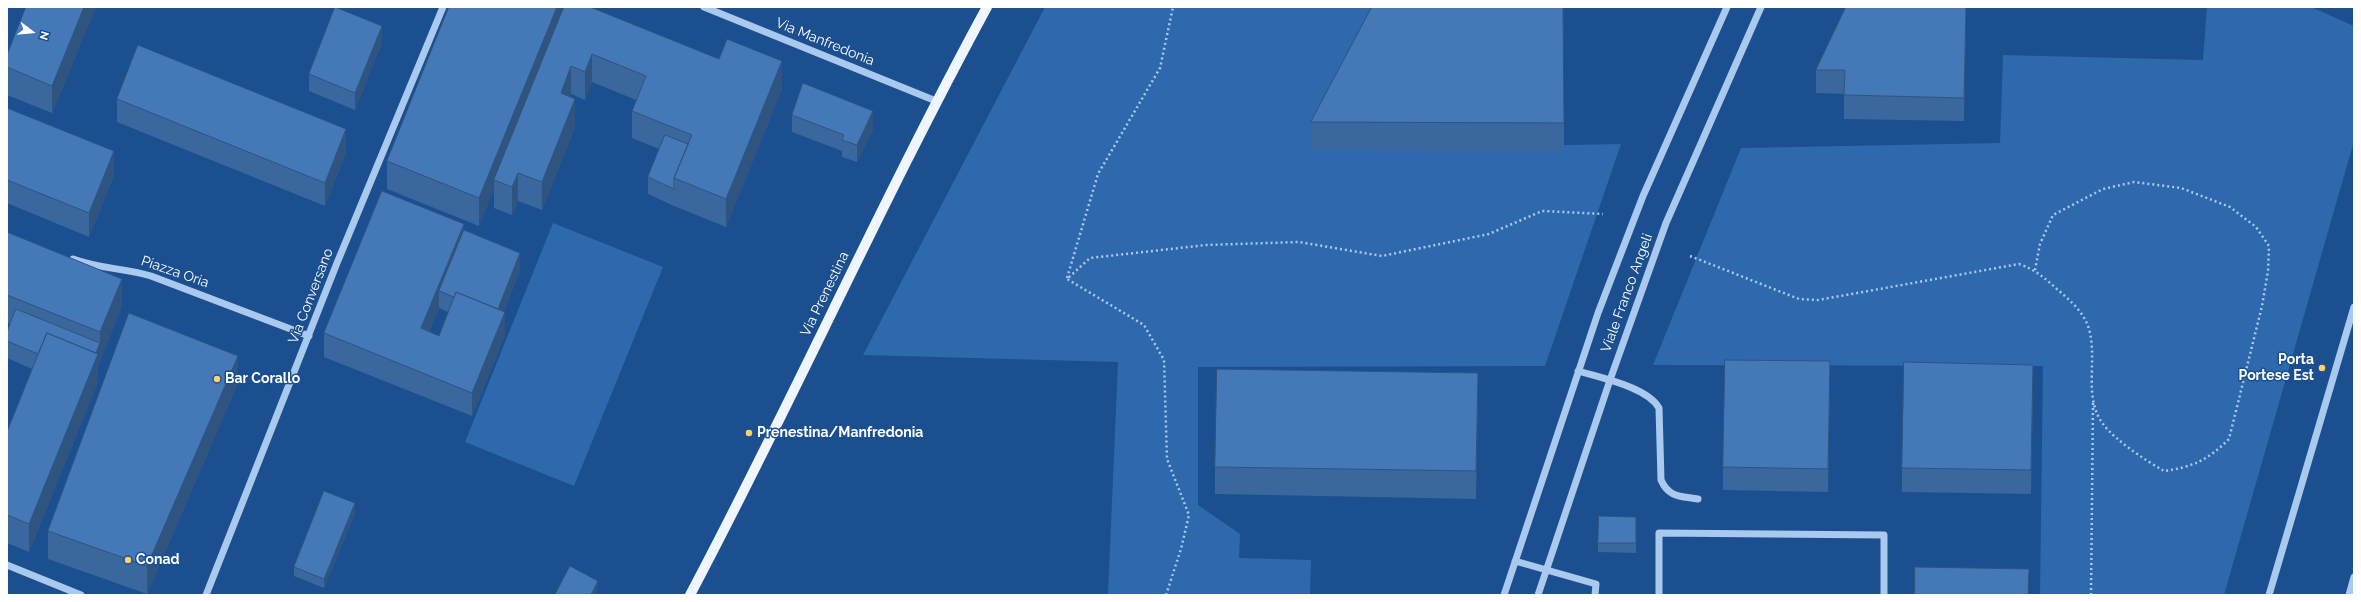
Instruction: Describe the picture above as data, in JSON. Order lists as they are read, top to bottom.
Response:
{
  "streets": {
    "main road": ["Via Prenestina"],
    "street": [
      "Via Manfredonia",
      "Piazza Oria",
      "Viale Franco Angeli",
      "Via Conversano"
    ]
  },
  "crossings": [
    ["Via Manfredonia", "Via Prenestina"],
    ["Piazza Oria", "Via Conversano"]
  ],
  "places": [
    "Porta Portese Est",
    "Bar Corallo",
    "Prenestina/Manfredonia",
    "Conad"
  ],
  "north": "right"
}
